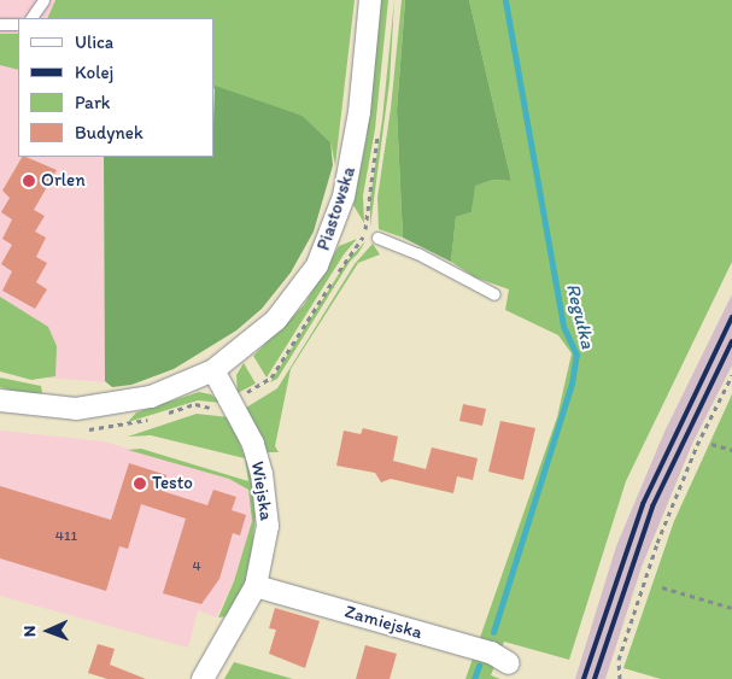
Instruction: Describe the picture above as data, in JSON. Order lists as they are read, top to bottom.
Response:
{
  "streets": {
    "street": ["Piastowska", "Wiejska", "Zamiejska"]
  },
  "crossings": [
    ["Piastowska", "Wiejska"],
    ["Wiejska", "Zamiejska"]
  ],
  "water": ["Regułka"],
  "places": ["Orlen", "Testo"],
  "house_numbers": ["411", "4"],
  "legend": [
    "Ulica",
    "Kolej",
    "Park",
    "Budynek"
  ],
  "north": "left"
}
